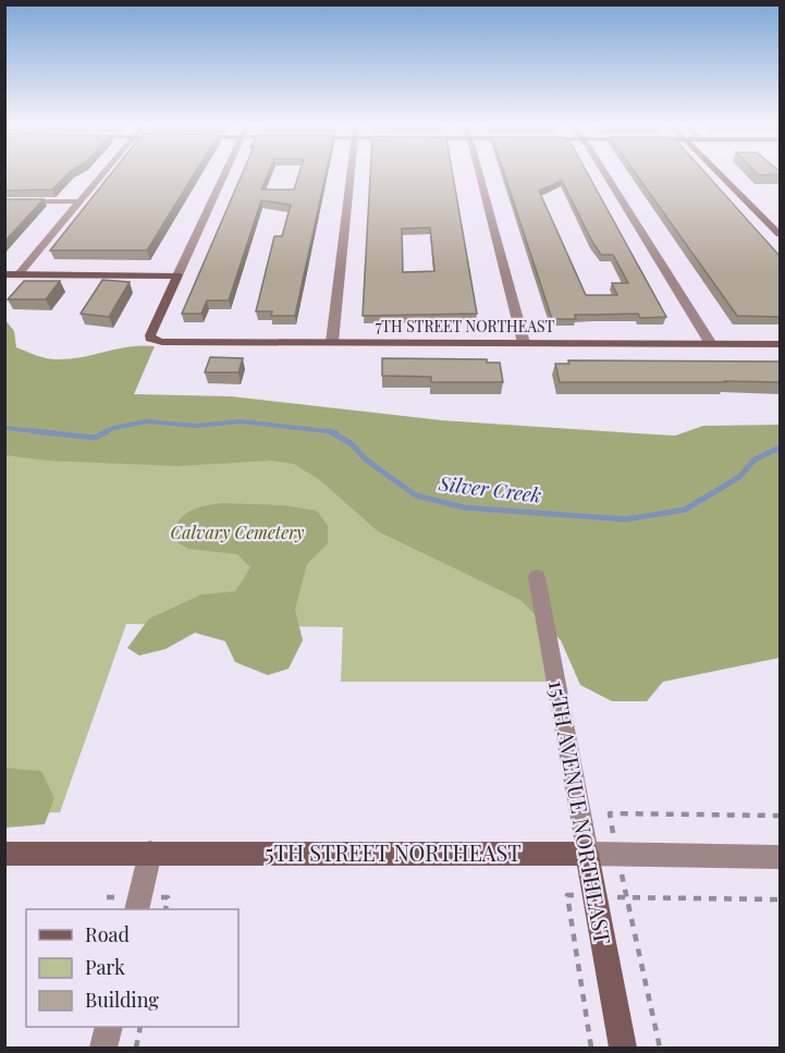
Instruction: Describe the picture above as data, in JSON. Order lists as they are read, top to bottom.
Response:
{
  "streets": {
    "street": ["7TH STREET NORTHEAST", "15TH AVENUE NORTHEAST", "5TH STREET NORTHEAST"]
  },
  "crossings": [
    ["15TH AVENUE NORTHEAST", "5TH STREET NORTHEAST"]
  ],
  "water": ["Silver Creek"],
  "parks": ["Calvary Cemetery"],
  "legend": ["Road", "Park", "Building"]
}
